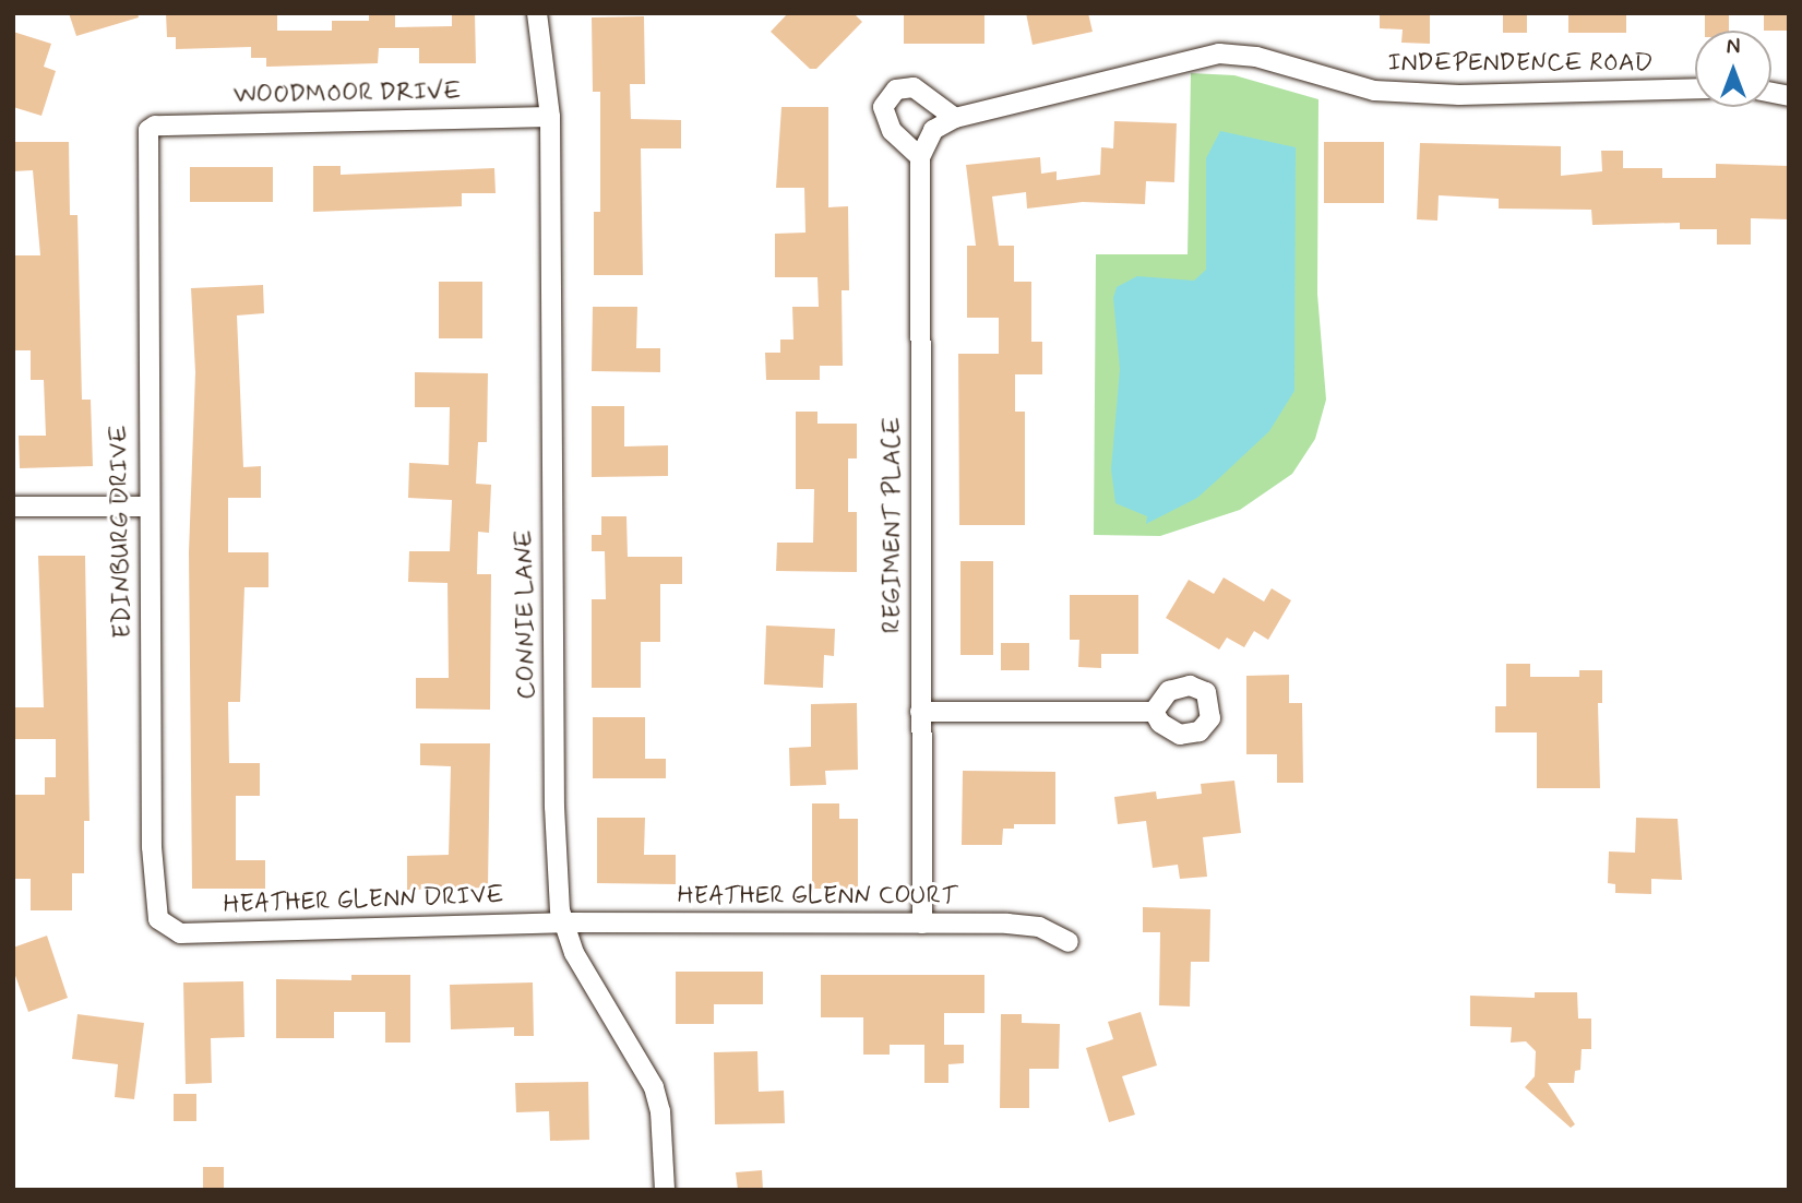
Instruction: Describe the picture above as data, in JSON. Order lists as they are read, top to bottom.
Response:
{
  "streets": {
    "street": [
      "INDEPENDENCE ROAD",
      "WOODMOOR DRIVE",
      "REGIMENT PLACE",
      "EDINBURG DRIVE",
      "CONNIE LANE",
      "HEATHER GLENN COURT",
      "HEATHER GLENN DRIVE"
    ]
  },
  "crossings": [
    ["INDEPENDENCE ROAD", "REGIMENT PLACE"],
    ["WOODMOOR DRIVE", "EDINBURG DRIVE"],
    ["WOODMOOR DRIVE", "CONNIE LANE"],
    ["REGIMENT PLACE", "HEATHER GLENN COURT"],
    ["EDINBURG DRIVE", "HEATHER GLENN DRIVE"],
    ["CONNIE LANE", "HEATHER GLENN COURT"],
    ["CONNIE LANE", "HEATHER GLENN DRIVE"],
    ["HEATHER GLENN COURT", "HEATHER GLENN DRIVE"]
  ],
  "north": "top"
}
